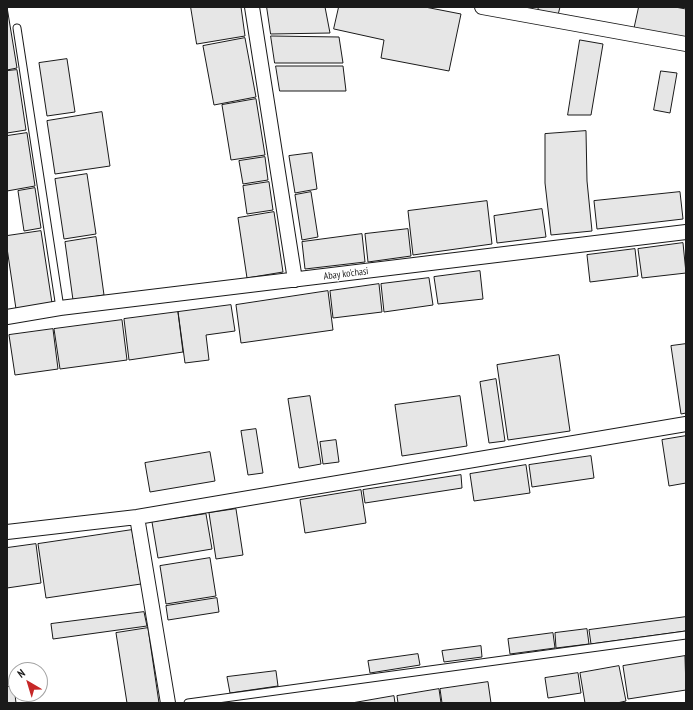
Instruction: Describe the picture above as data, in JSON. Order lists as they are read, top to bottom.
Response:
{
  "streets": {
    "street": ["Abay ko'chasi"]
  },
  "north": "top left"
}
